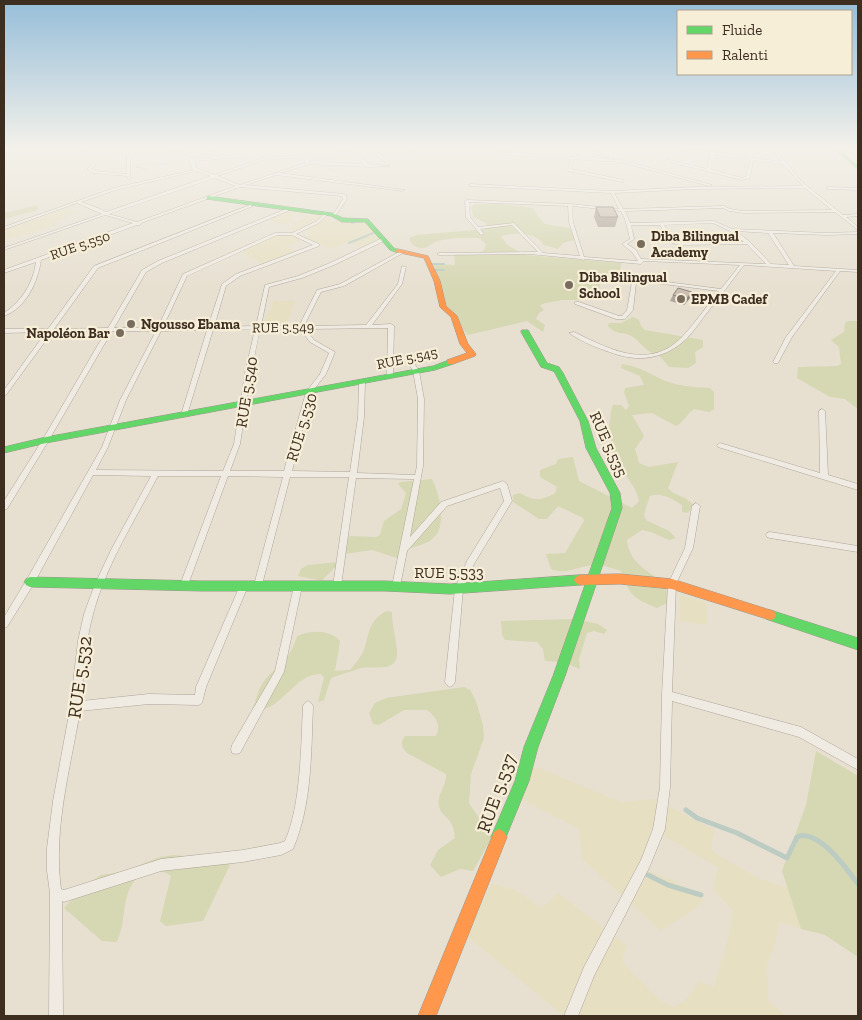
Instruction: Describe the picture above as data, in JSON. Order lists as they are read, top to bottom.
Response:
{
  "streets": {
    "street": [
      "RUE 5.550",
      "RUE 5.549",
      "RUE 5.545",
      "RUE 5.540",
      "RUE 5.530",
      "RUE 5.535",
      "RUE 5.533",
      "RUE 5.532",
      "RUE 5.537"
    ]
  },
  "crossings": [
    ["RUE 5.550", "RUE 5.545"],
    ["RUE 5.549", "RUE 5.545"],
    ["RUE 5.549", "RUE 5.540"],
    ["RUE 5.549", "RUE 5.530"],
    ["RUE 5.545", "RUE 5.540"],
    ["RUE 5.545", "RUE 5.530"],
    ["RUE 5.540", "RUE 5.533"],
    ["RUE 5.530", "RUE 5.533"],
    ["RUE 5.535", "RUE 5.533"],
    ["RUE 5.535", "RUE 5.537"],
    ["RUE 5.533", "RUE 5.532"],
    ["RUE 5.533", "RUE 5.537"]
  ],
  "places": [
    "Diba Bilingual Academy",
    "Diba Bilingual School",
    "EPMB Cadef",
    "Ngousso Ebama",
    "Napoléon Bar"
  ],
  "legend": ["Fluide", "Ralenti"]
}
